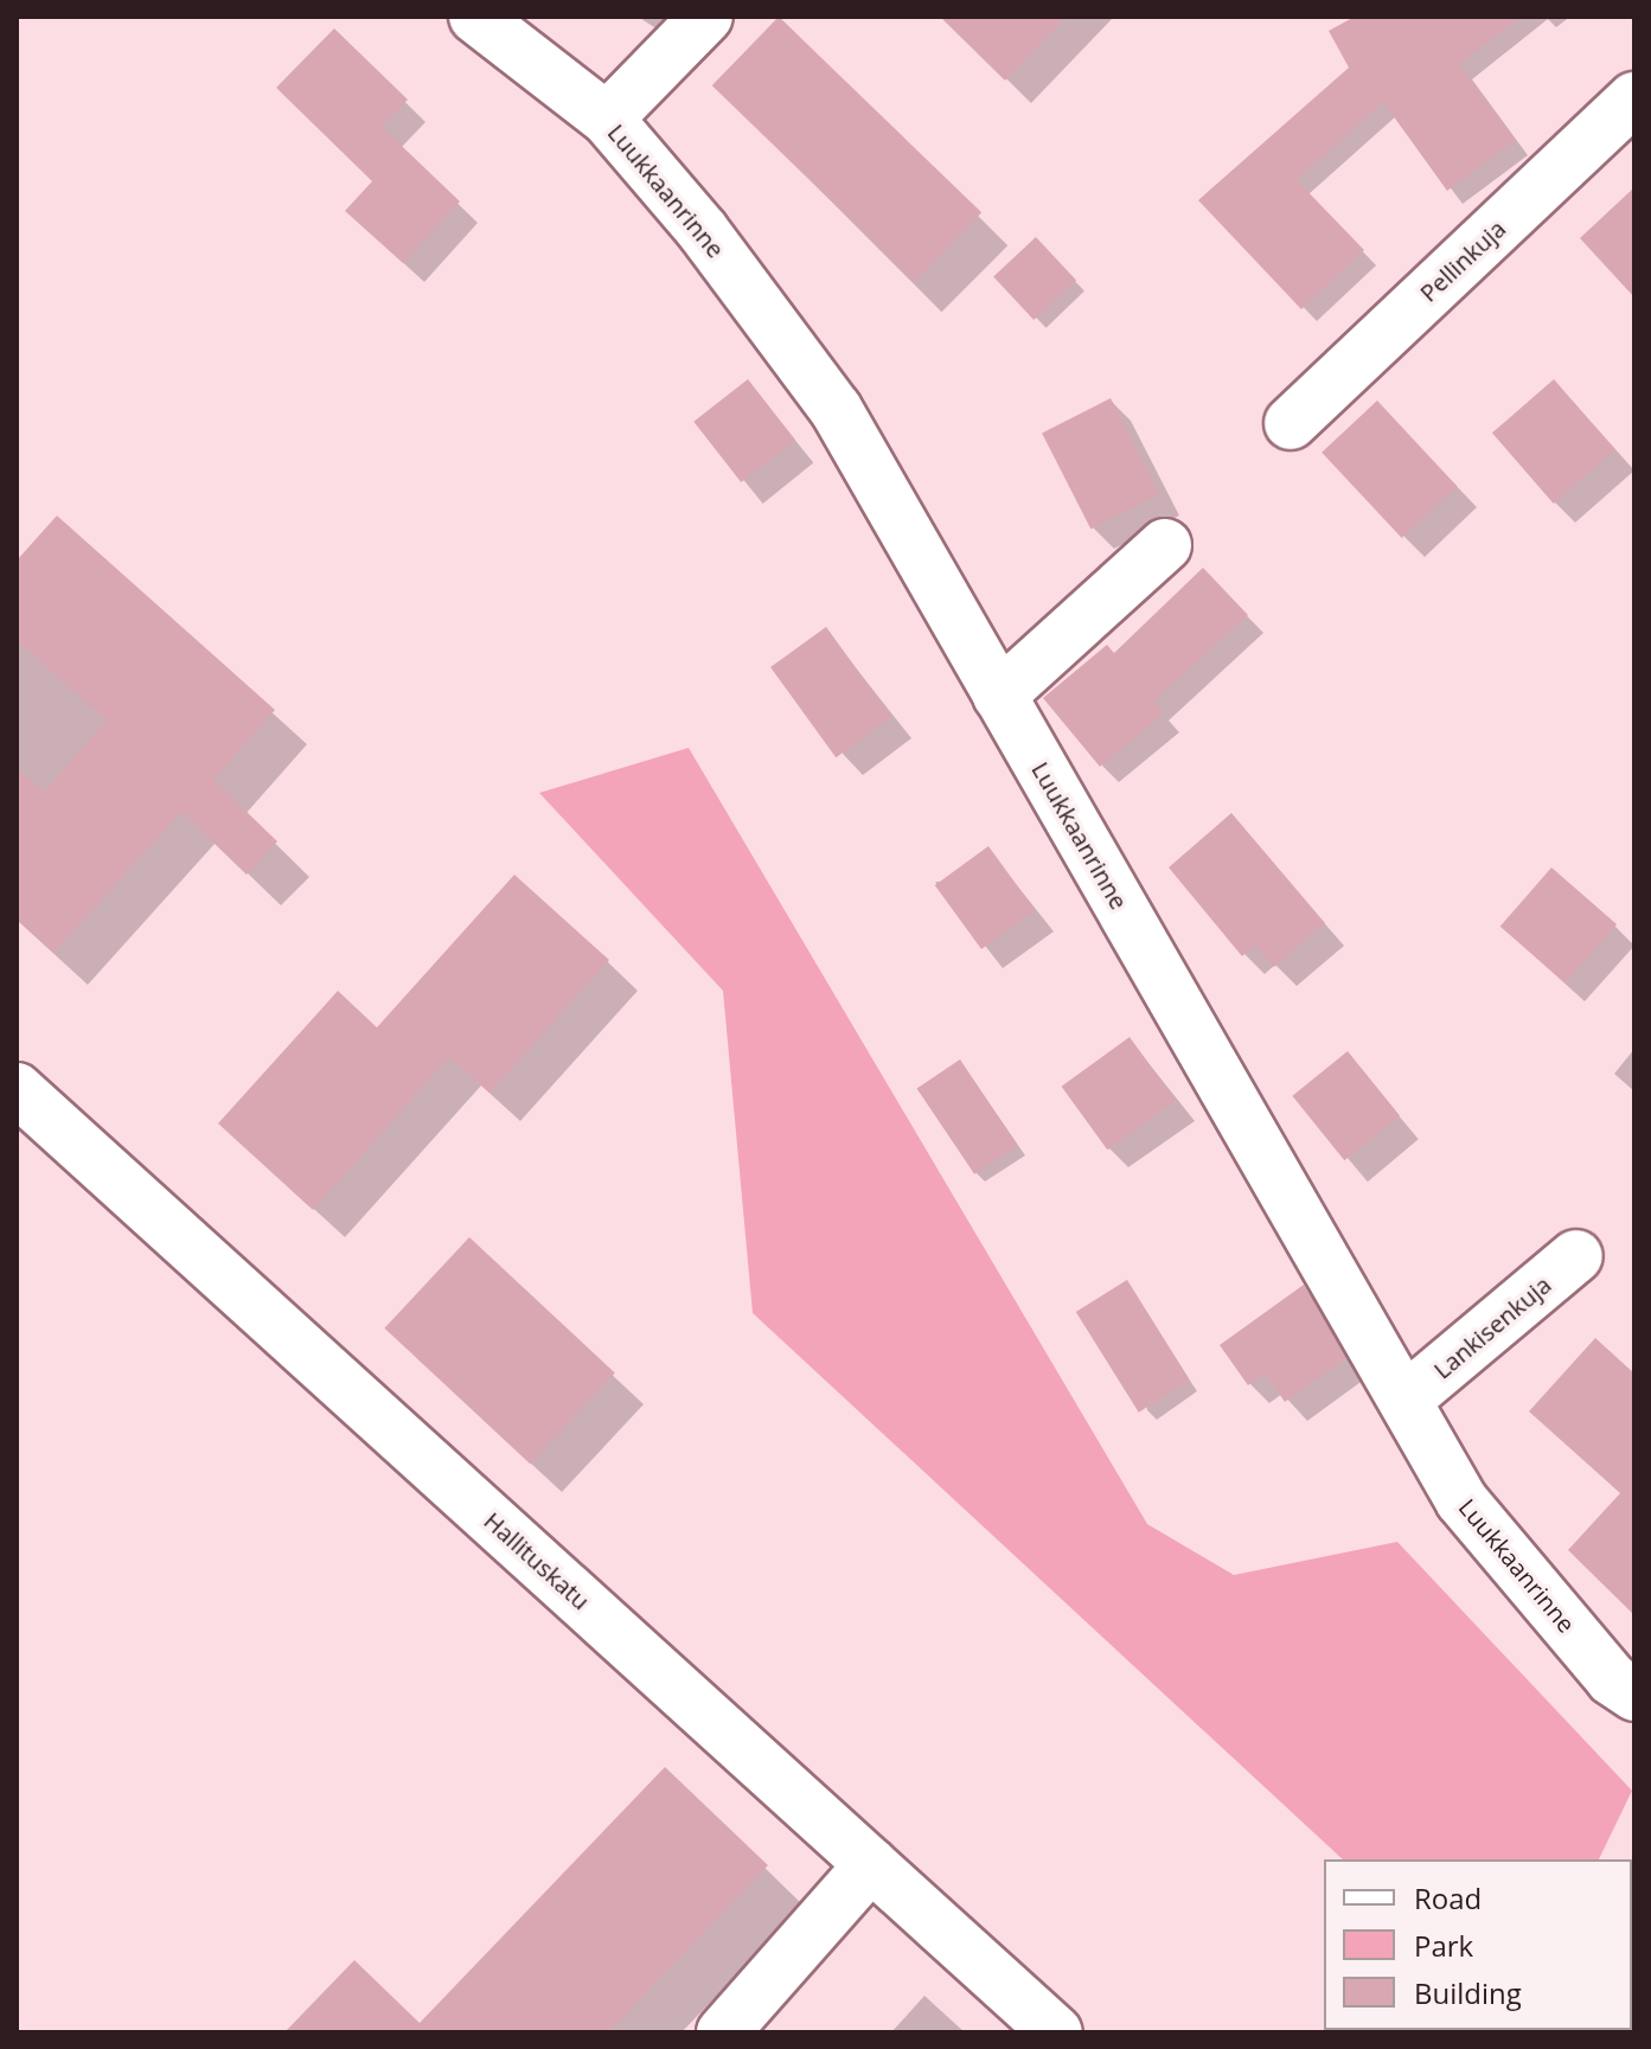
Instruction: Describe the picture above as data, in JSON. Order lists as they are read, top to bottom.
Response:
{
  "streets": {
    "street": [
      "Luukkaanrinne",
      "Pellinkuja",
      "Lankisenkuja",
      "Hallituskatu"
    ]
  },
  "crossings": [
    ["Luukkaanrinne", "Lankisenkuja"]
  ],
  "legend": ["Road", "Park", "Building"]
}
